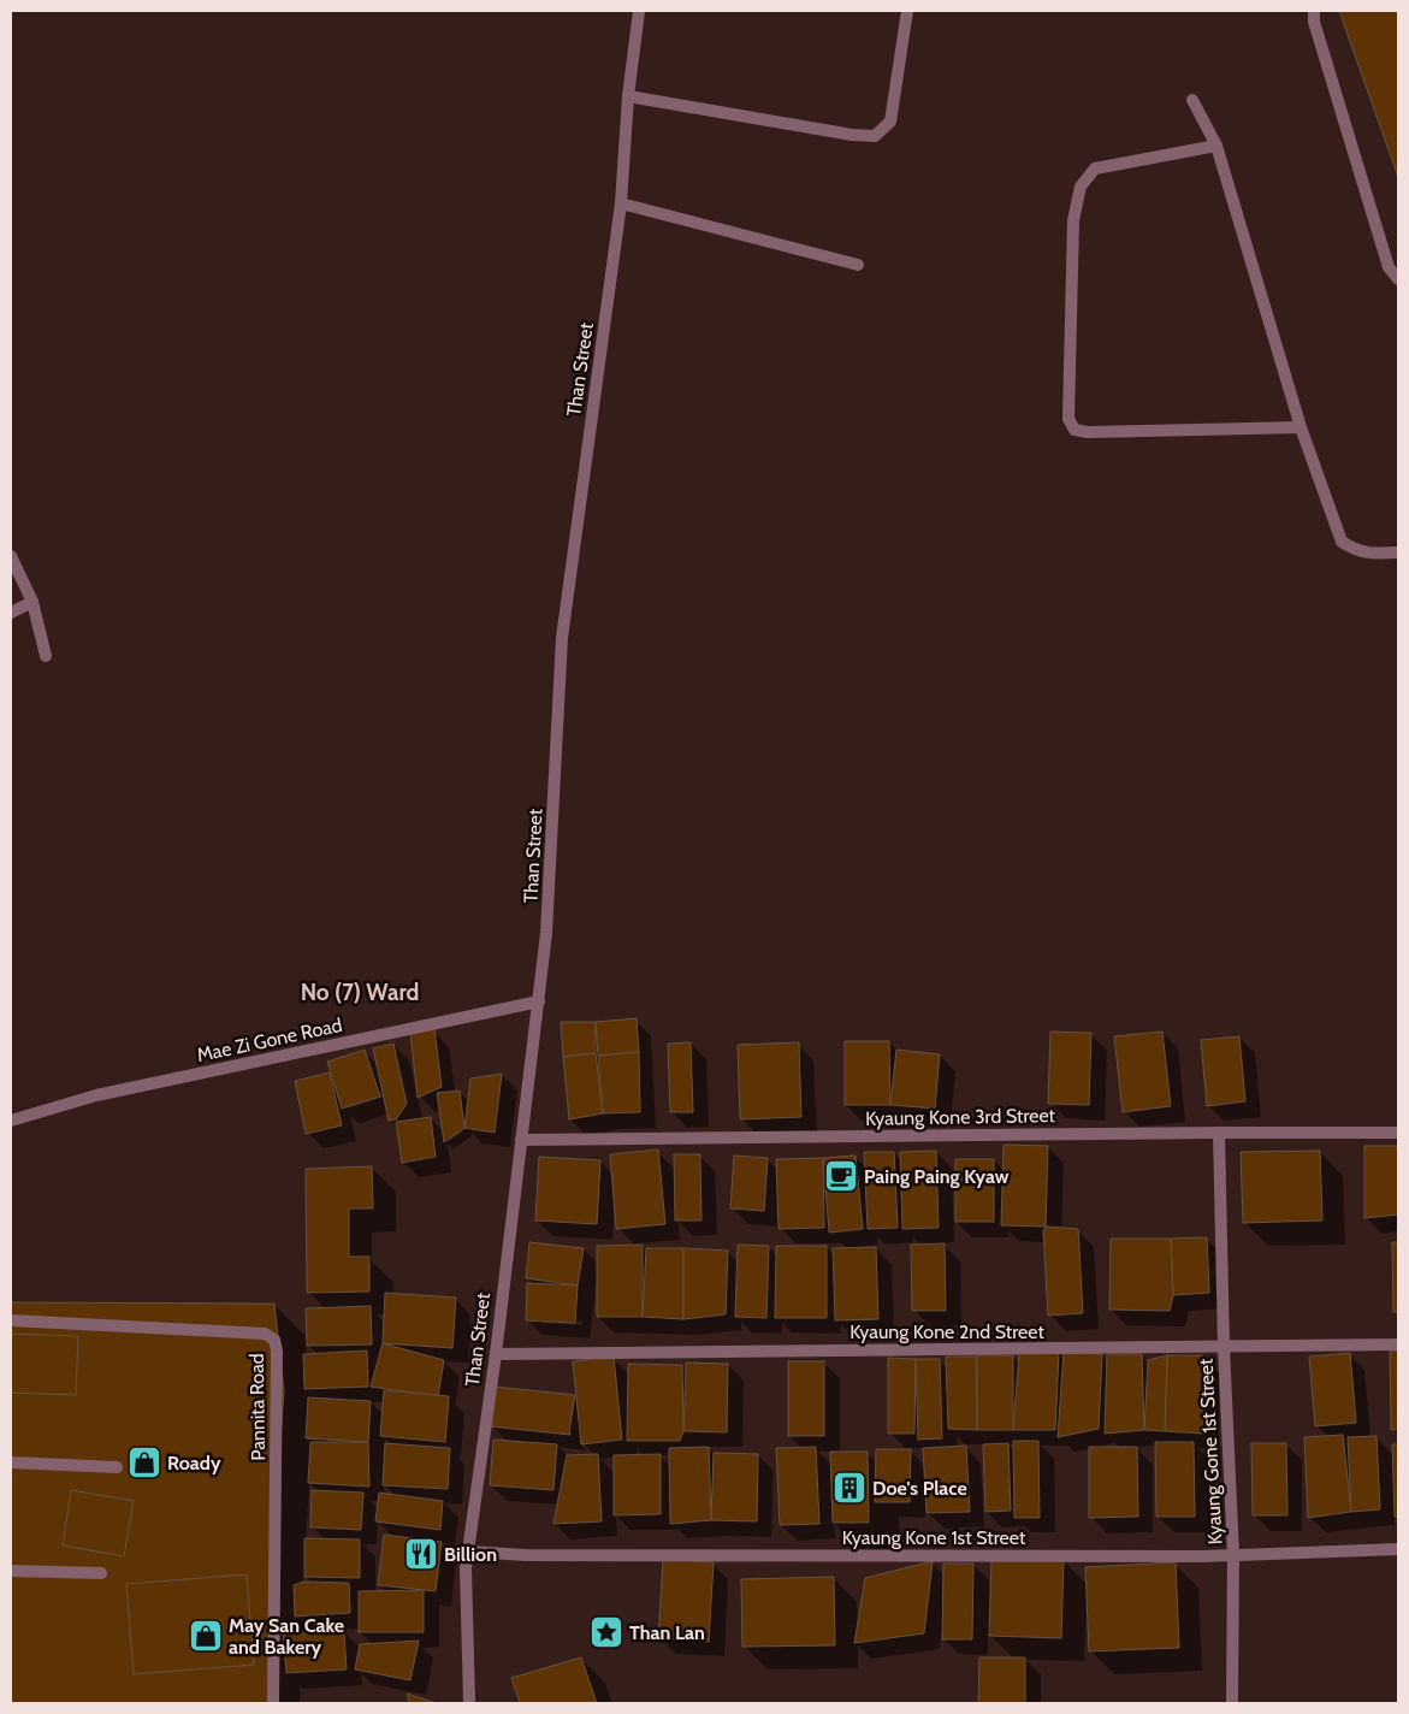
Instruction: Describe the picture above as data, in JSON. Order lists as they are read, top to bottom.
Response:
{
  "streets": {
    "street": [
      "Than Street",
      "Mae Zi Gone Road",
      "Kyaung Kone 3rd Street",
      "Kyaung Kone 2nd Street",
      "Pannita Road",
      "Kyaung Gone 1st Street",
      "Kyaung Kone 1st Street"
    ]
  },
  "crossings": [
    ["Than Street", "Mae Zi Gone Road"],
    ["Than Street", "Kyaung Kone 3rd Street"],
    ["Than Street", "Kyaung Kone 2nd Street"],
    ["Than Street", "Kyaung Kone 1st Street"],
    ["Kyaung Kone 3rd Street", "Kyaung Gone 1st Street"],
    ["Kyaung Kone 2nd Street", "Kyaung Gone 1st Street"],
    ["Kyaung Gone 1st Street", "Kyaung Kone 1st Street"]
  ],
  "districts": ["No (7) Ward"],
  "places": {
    "cafe": ["Paing Paing Kyaw"],
    "shop": ["Roady", "May San Cake and Bakery"],
    "building": ["Doe's Place"],
    "restaurant": ["Billion"],
    "place": ["Than Lan"]
  }
}
